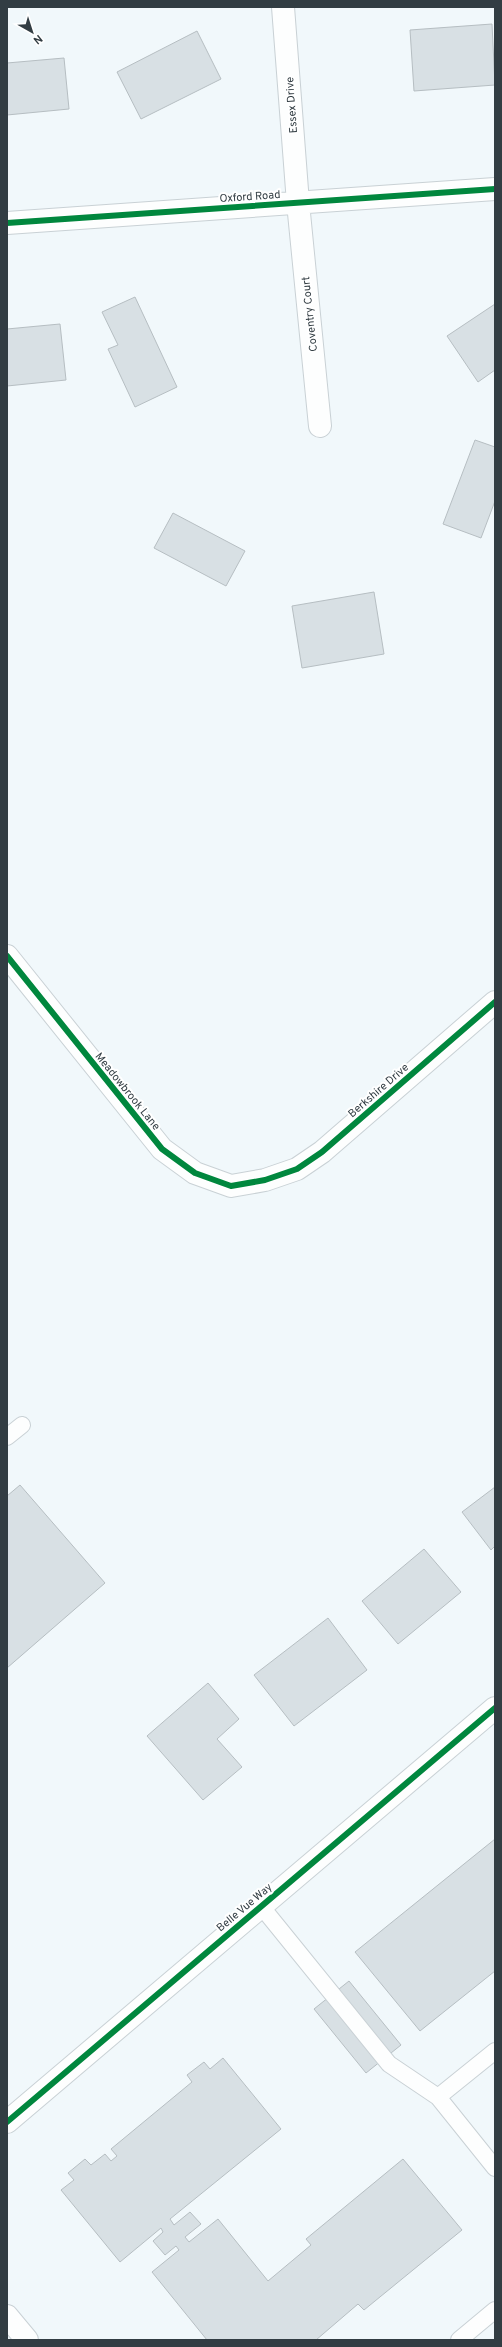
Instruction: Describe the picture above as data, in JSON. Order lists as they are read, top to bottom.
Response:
{
  "streets": {
    "street": [
      "Essex Drive",
      "Oxford Road",
      "Coventry Court",
      "Berkshire Drive",
      "Meadowbrook Lane",
      "Belle Vue Way"
    ]
  },
  "crossings": [
    ["Essex Drive", "Oxford Road"],
    ["Essex Drive", "Coventry Court"],
    ["Oxford Road", "Coventry Court"],
    ["Berkshire Drive", "Meadowbrook Lane"]
  ],
  "north": "bottom right"
}
